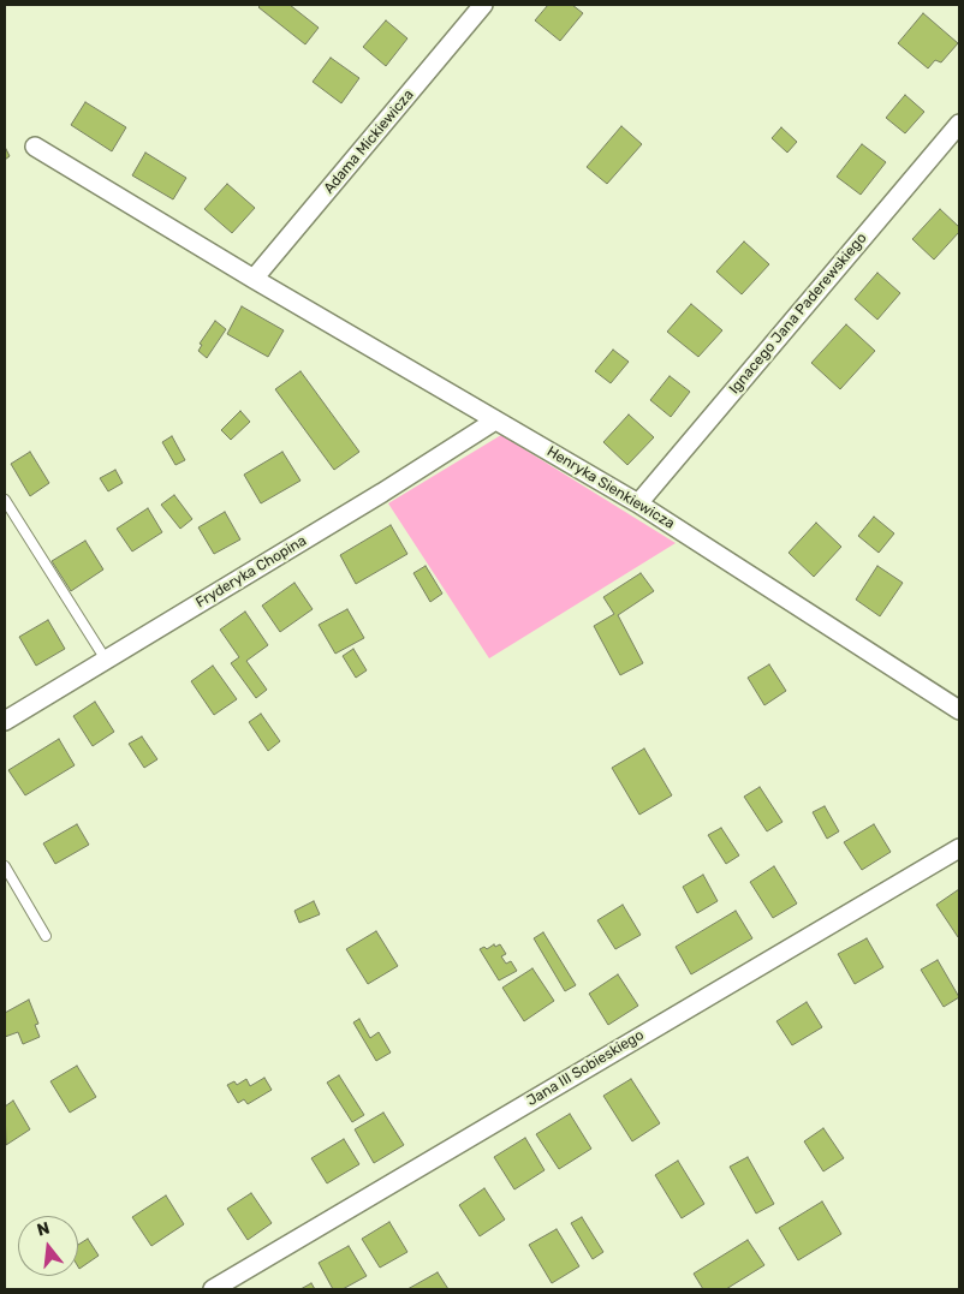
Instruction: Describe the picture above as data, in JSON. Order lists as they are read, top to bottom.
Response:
{
  "streets": {
    "street": [
      "Adama Mickiewicza",
      "Ignacego Jana Paderewskiego",
      "Henryka Sienkiewicza",
      "Fryderyka Chopina",
      "Jana III Sobieskiego"
    ]
  },
  "crossings": [
    ["Adama Mickiewicza", "Henryka Sienkiewicza"],
    ["Ignacego Jana Paderewskiego", "Henryka Sienkiewicza"],
    ["Henryka Sienkiewicza", "Fryderyka Chopina"]
  ],
  "north": "top"
}
